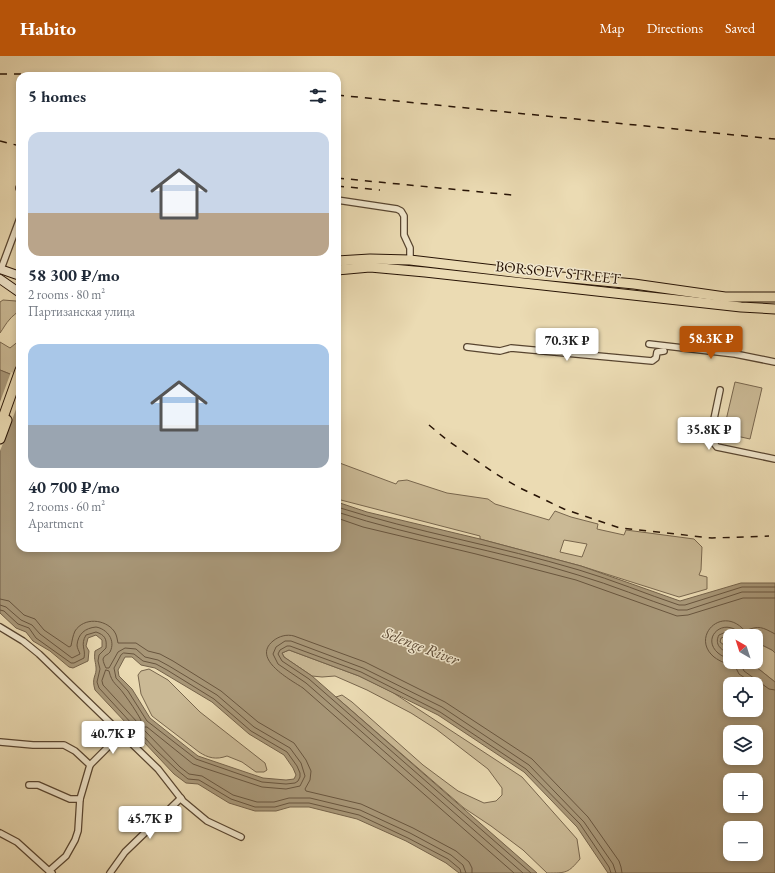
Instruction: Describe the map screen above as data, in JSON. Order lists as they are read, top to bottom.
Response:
{
  "streets": {
    "main road": ["BORSOEV STREET"]
  },
  "water": ["Selenge River"],
  "north": "top left",
  "page": {
    "header": "Habito",
    "nav": ["Map", "Directions", "Saved"],
    "heading": "5 homes",
    "list": [
      {
        "name": "58 300 ₽/mo",
        "note": "2 rooms · 80 m² · Партизанская улица"
      },
      {
        "name": "40 700 ₽/mo",
        "note": "2 rooms · 60 m² · Apartment"
      }
    ],
    "price": [
      "58.3K ₽",
      "70.3K ₽",
      "35.8K ₽",
      "40.7K ₽",
      "45.7K ₽"
    ],
    "map_buttons": ["+", "−"]
  }
}
